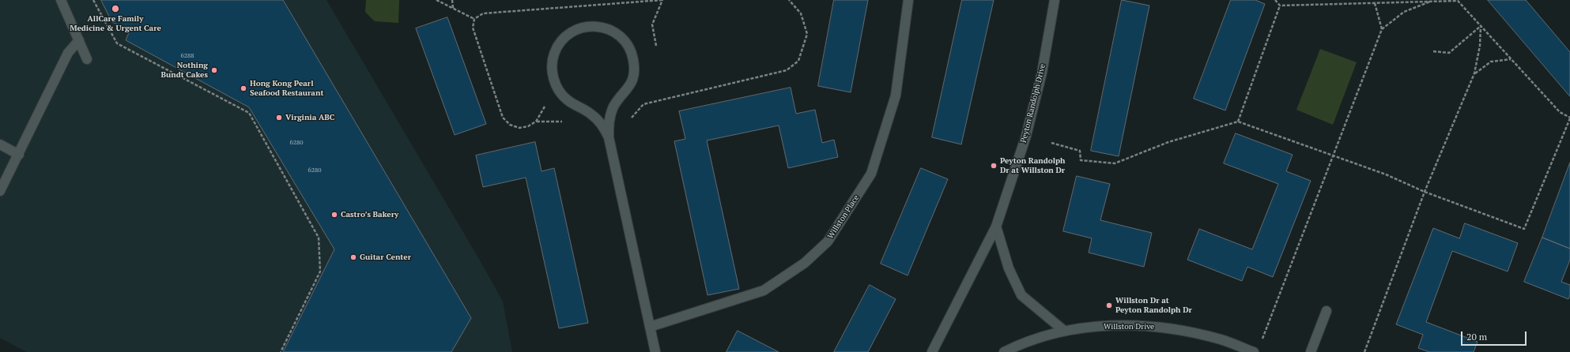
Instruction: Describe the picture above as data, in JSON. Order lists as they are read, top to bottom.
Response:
{
  "streets": {
    "street": ["Peyton Randolph Drive", "Willston Place", "Willston Drive"]
  },
  "places": [
    "AllCare Family Medicine & Urgent Care",
    "Nothing Bundt Cakes",
    "Hong Kong Pearl Seafood Restaurant",
    "Virginia ABC",
    "Peyton Randolph Dr at Willston Dr",
    "Castro’s Bakery",
    "Guitar Center",
    "Willston Dr at Peyton Randolph Dr"
  ],
  "house_numbers": ["6288", "6280", "6280"],
  "scale_bar": "20 m"
}
